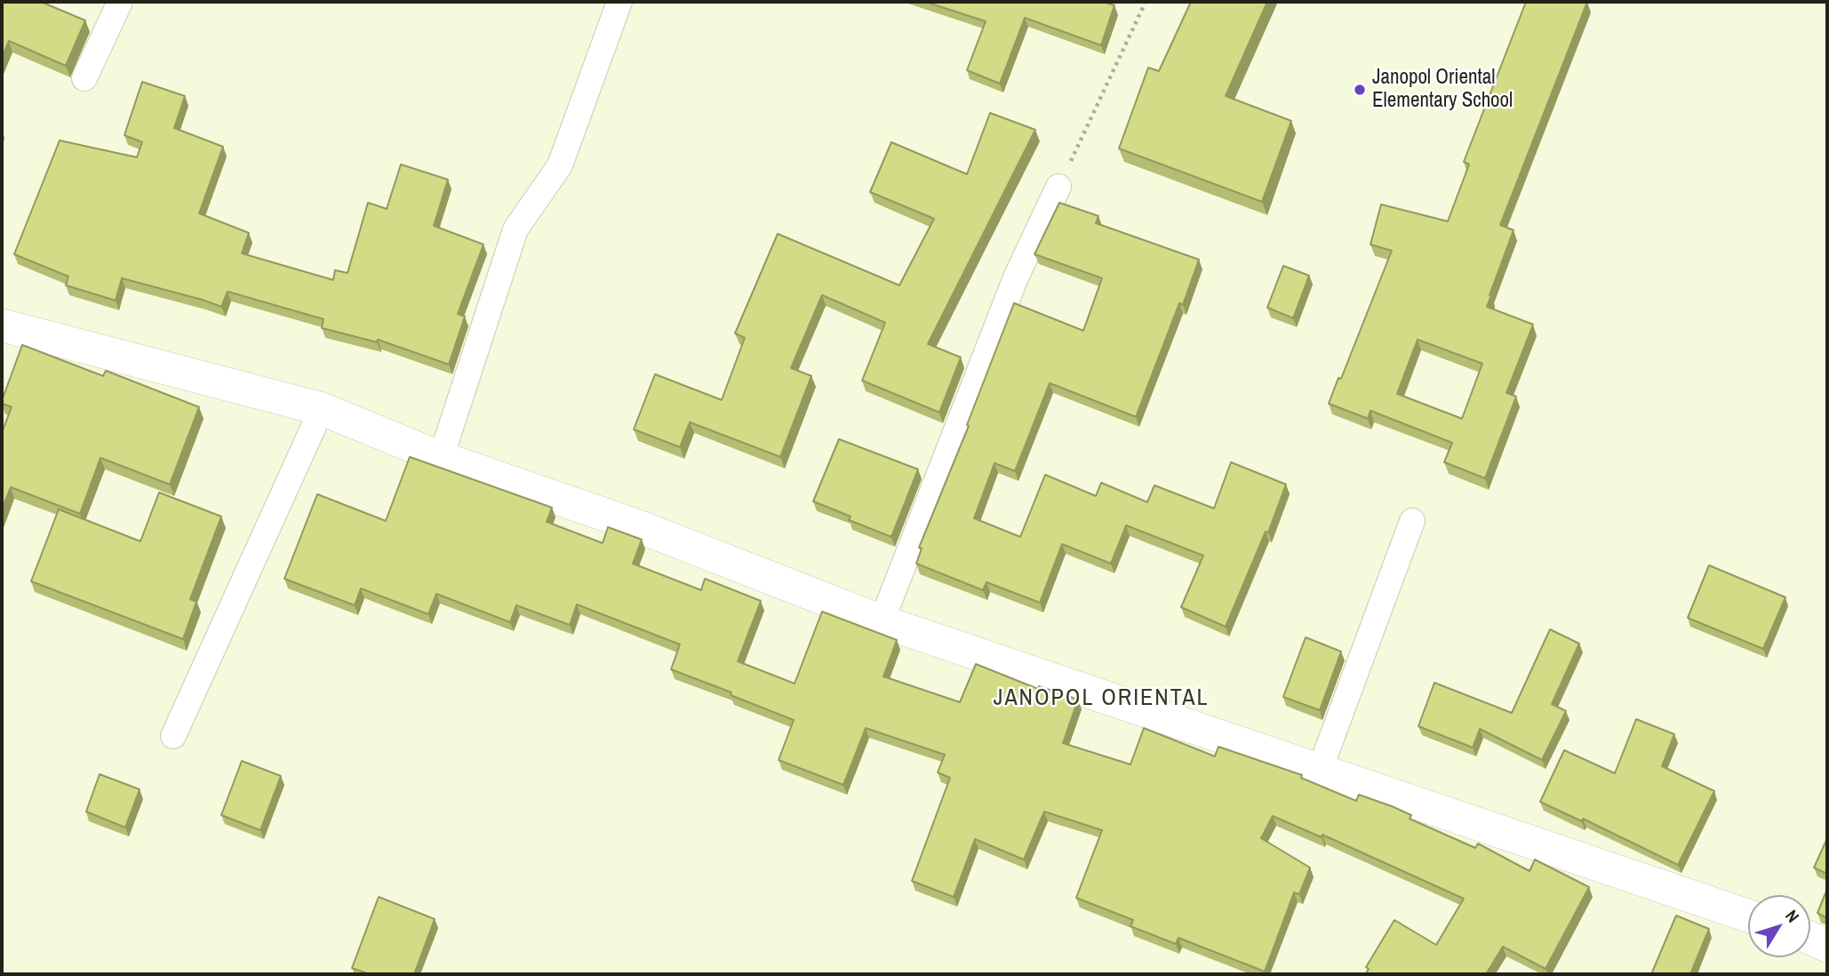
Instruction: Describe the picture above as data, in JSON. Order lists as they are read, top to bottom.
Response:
{
  "districts": ["JANOPOL ORIENTAL"],
  "places": ["Janopol Oriental Elementary School"],
  "north": "top right"
}
